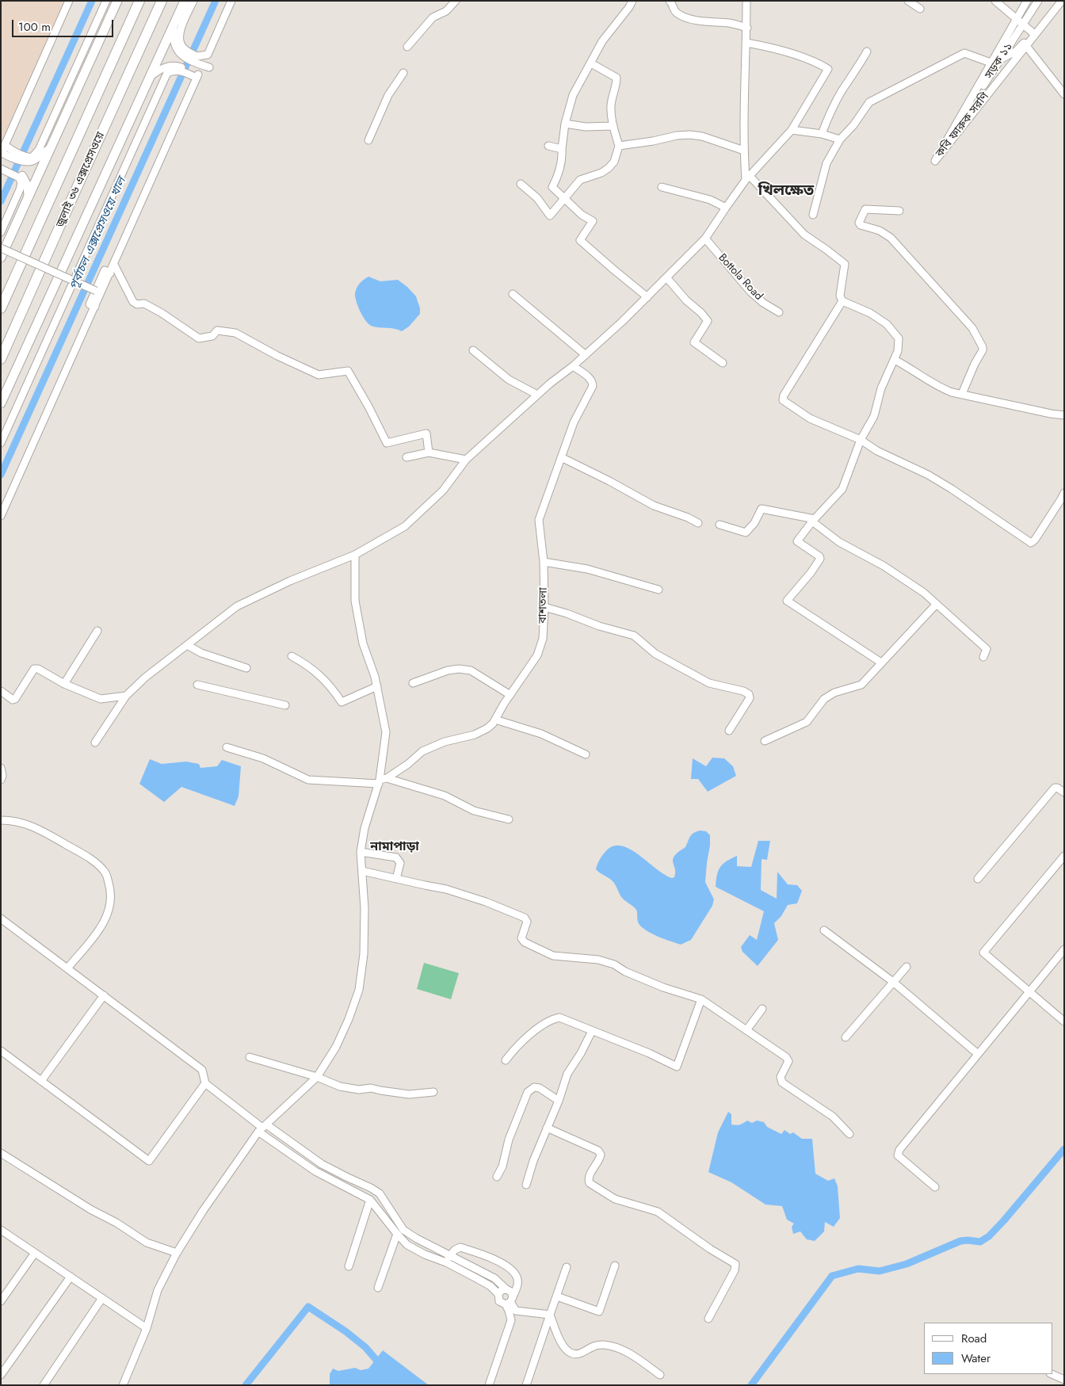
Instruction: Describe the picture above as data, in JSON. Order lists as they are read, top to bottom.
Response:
{
  "streets": {
    "highway": ["জুলাই ৩৬ এক্সপ্রেসওয়ে"],
    "street": [
      "সড়ক ১১",
      "কবি ফারুক সরণি",
      "Bottola Road",
      "বাশতলা"
    ]
  },
  "crossings": [
    ["সড়ক ১১", "কবি ফারুক সরণি"]
  ],
  "districts": ["খিলক্ষেত", "নামাপাড়া"],
  "water": ["পূর্বাচল এক্সপ্রেসওয়ে খাল"],
  "legend": ["Road", "Water"],
  "scale_bar": "100 m"
}
